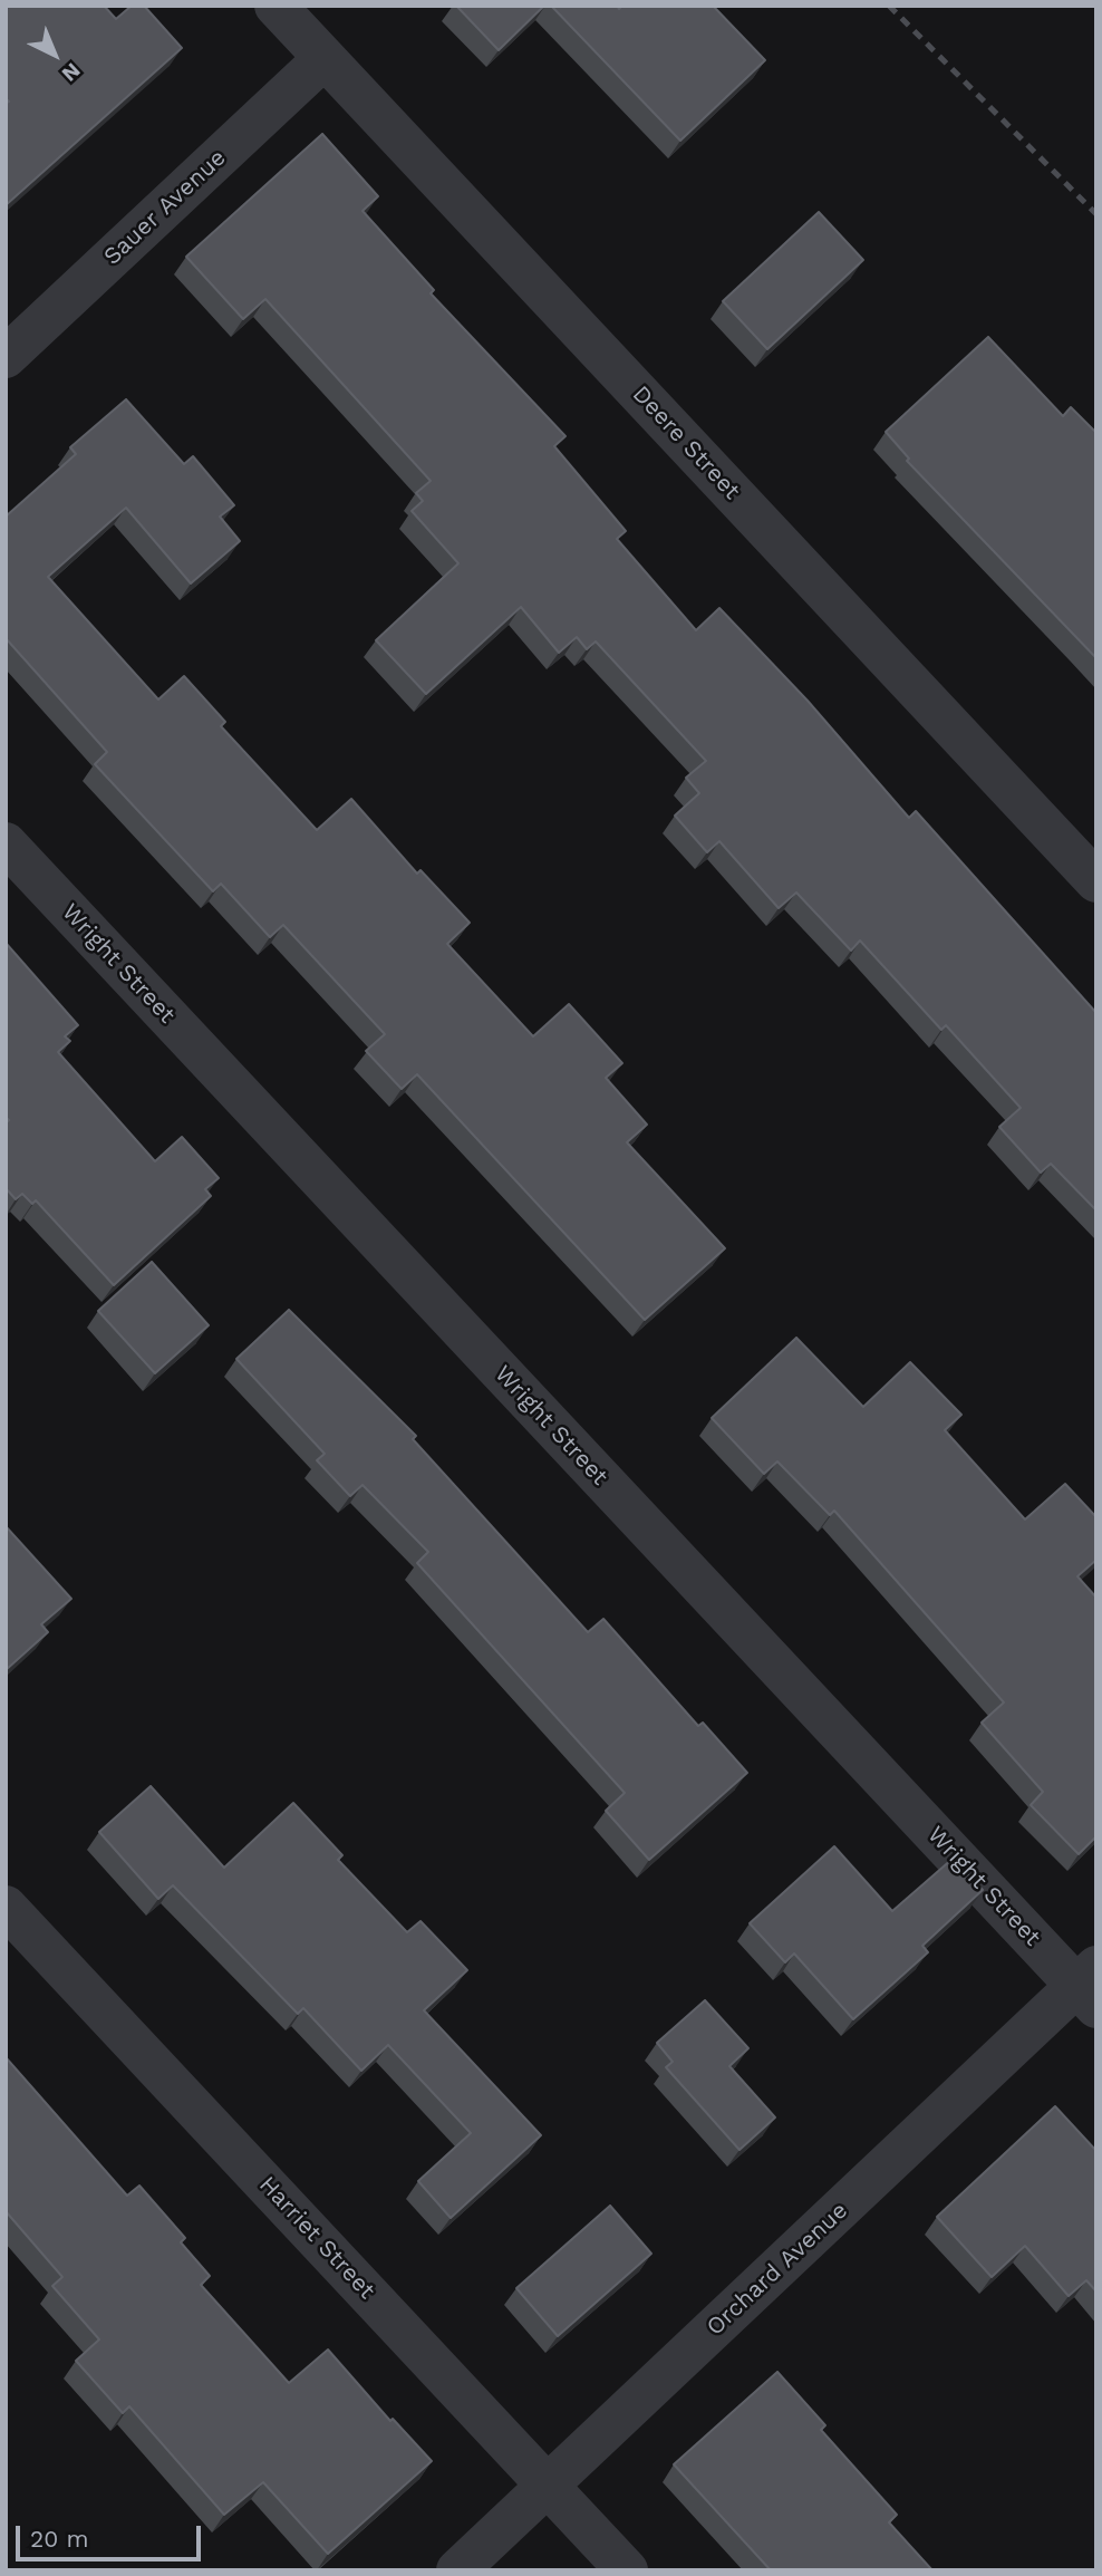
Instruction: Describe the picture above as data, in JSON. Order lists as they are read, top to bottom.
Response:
{
  "streets": {
    "street": [
      "Sauer Avenue",
      "Deere Street",
      "Wright Street",
      "Harriet Street",
      "Orchard Avenue"
    ]
  },
  "crossings": [
    ["Sauer Avenue", "Deere Street"],
    ["Wright Street", "Orchard Avenue"],
    ["Harriet Street", "Orchard Avenue"]
  ],
  "scale_bar": "20 m",
  "north": "bottom right"
}
